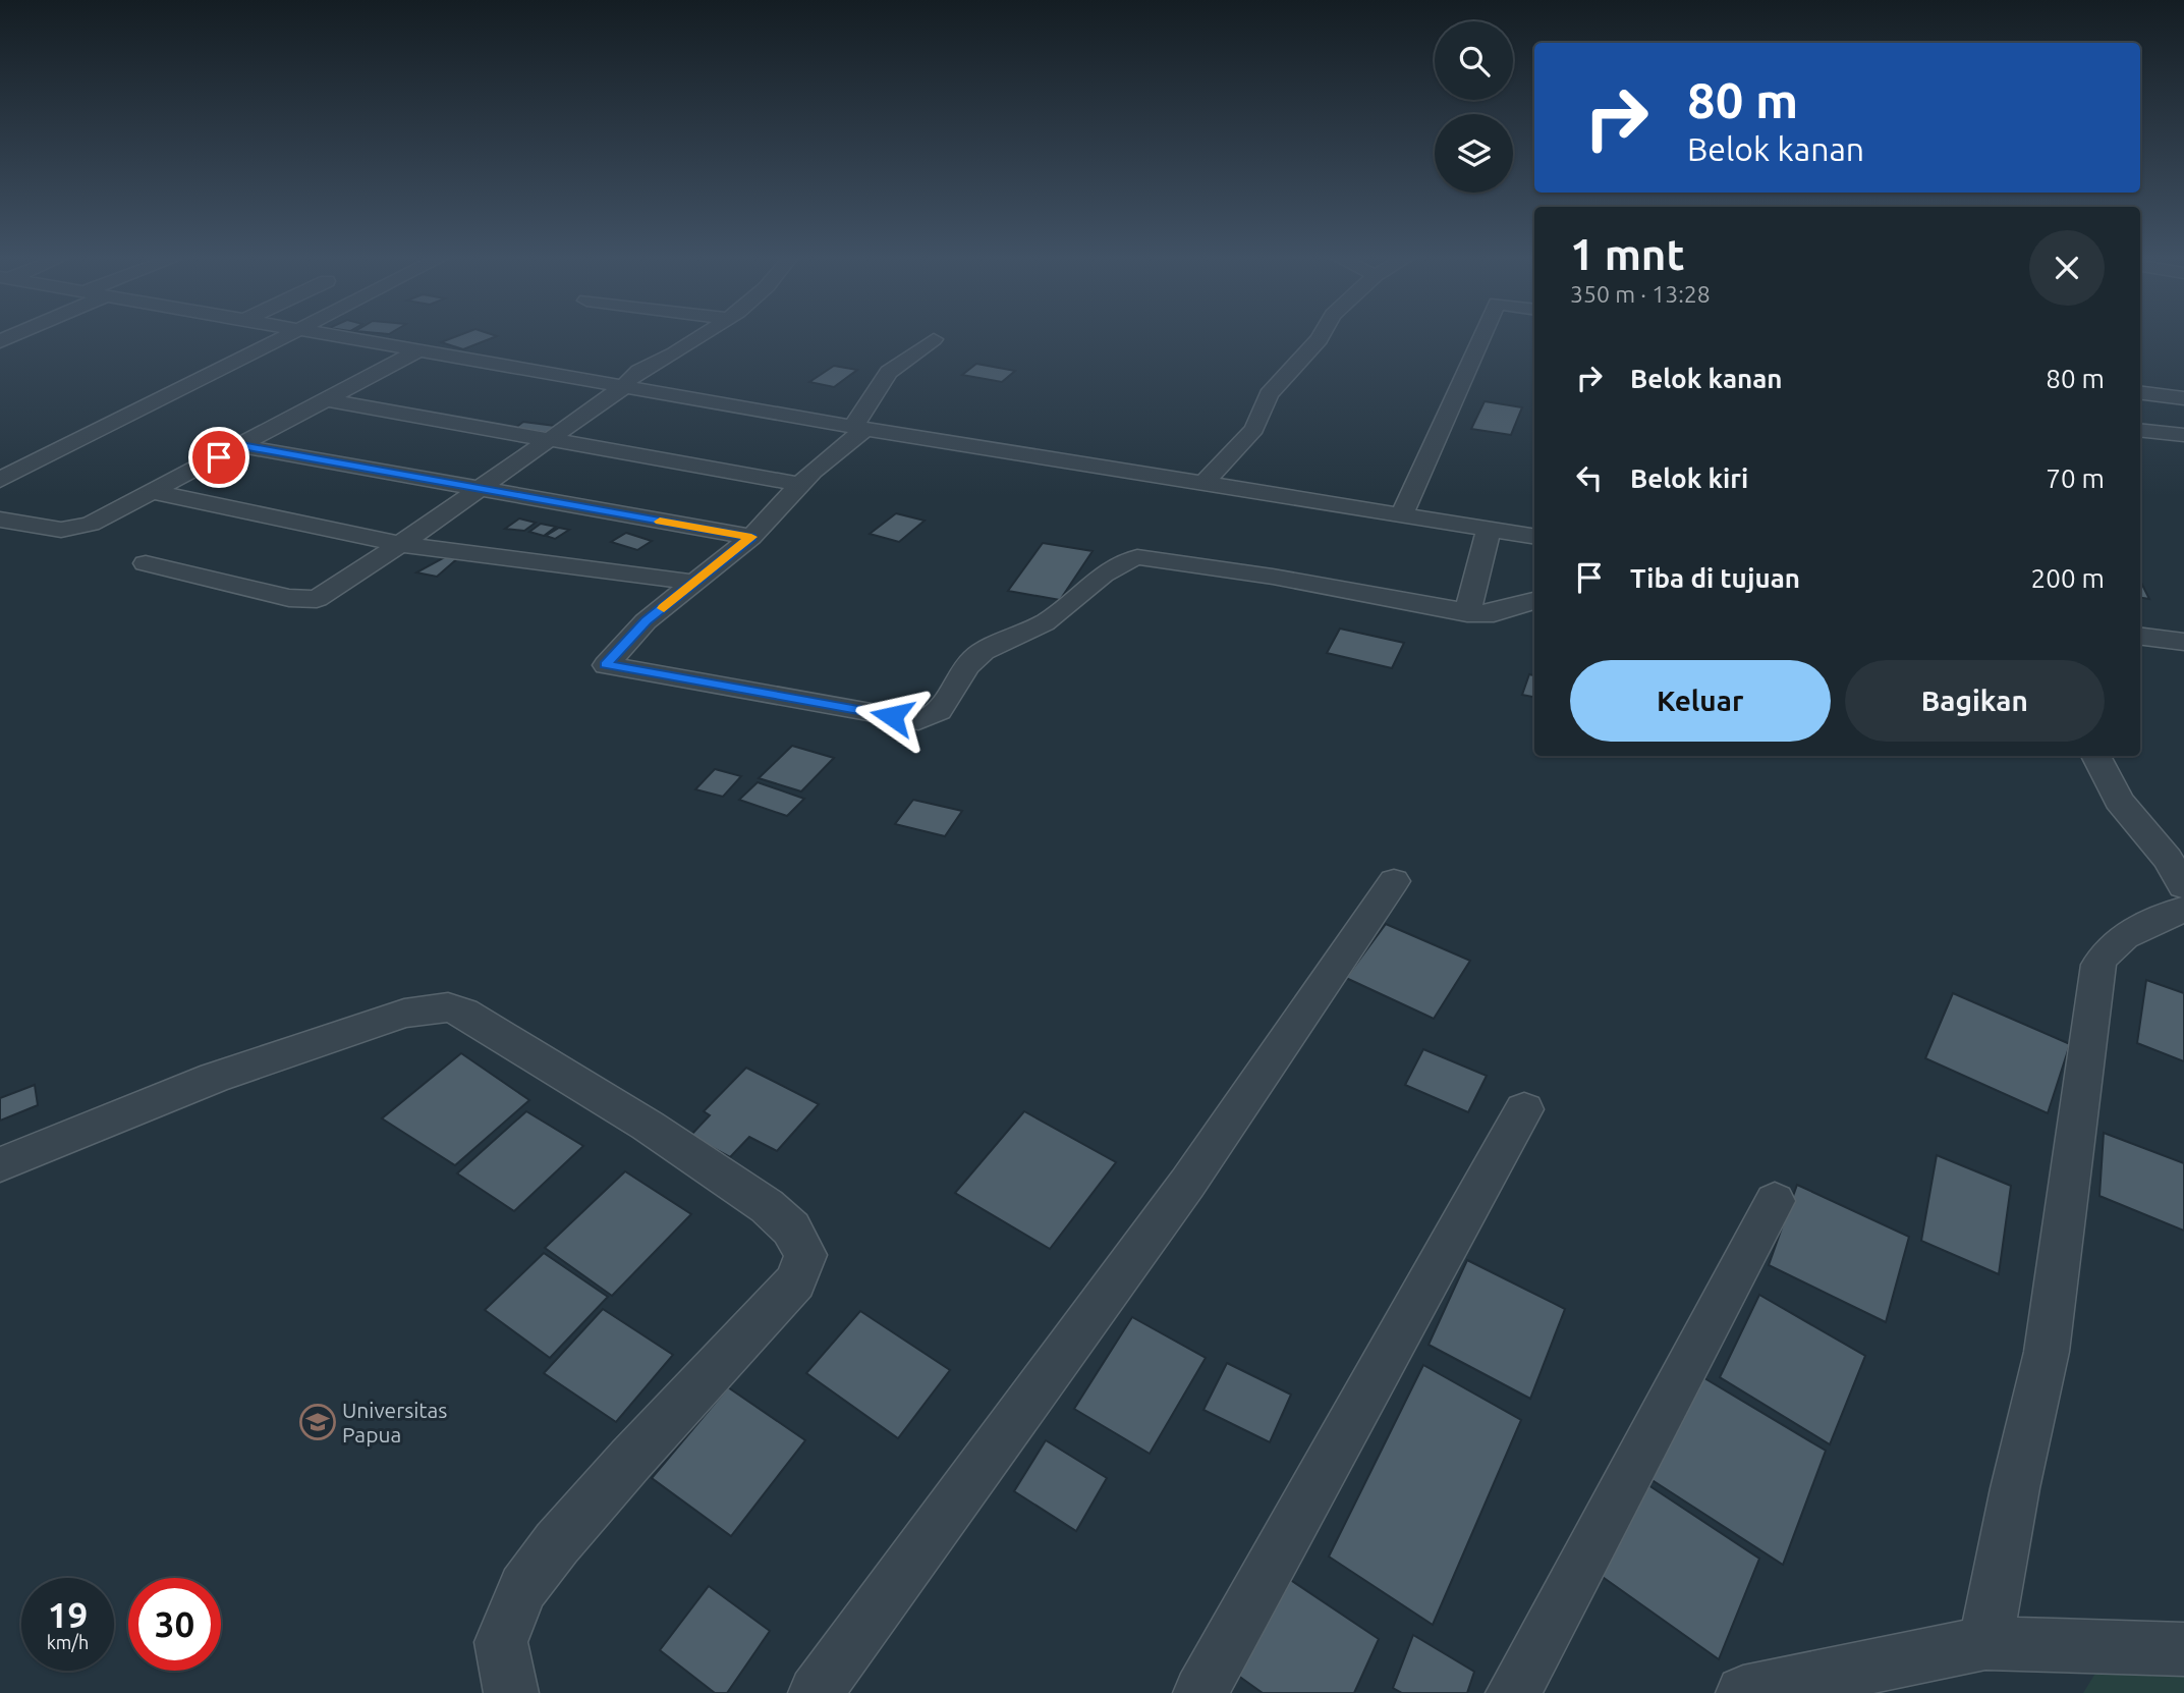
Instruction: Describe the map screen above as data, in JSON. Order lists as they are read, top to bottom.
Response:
{
  "places": {
    "school or university": ["Universitas Papua"]
  },
  "page": {
    "turn": ["80 m", "Belok kanan"],
    "heading": ["1 mnt", "350 m · 13:28"],
    "list": [
      {
        "name": "Belok kanan",
        "value": "80 m"
      },
      {
        "name": "Belok kiri",
        "value": "70 m"
      },
      {
        "name": "Tiba di tujuan",
        "value": "200 m"
      }
    ],
    "buttons": ["Keluar", "Bagikan"],
    "speed": "19 km/h",
    "limit": "30"
  }
}
